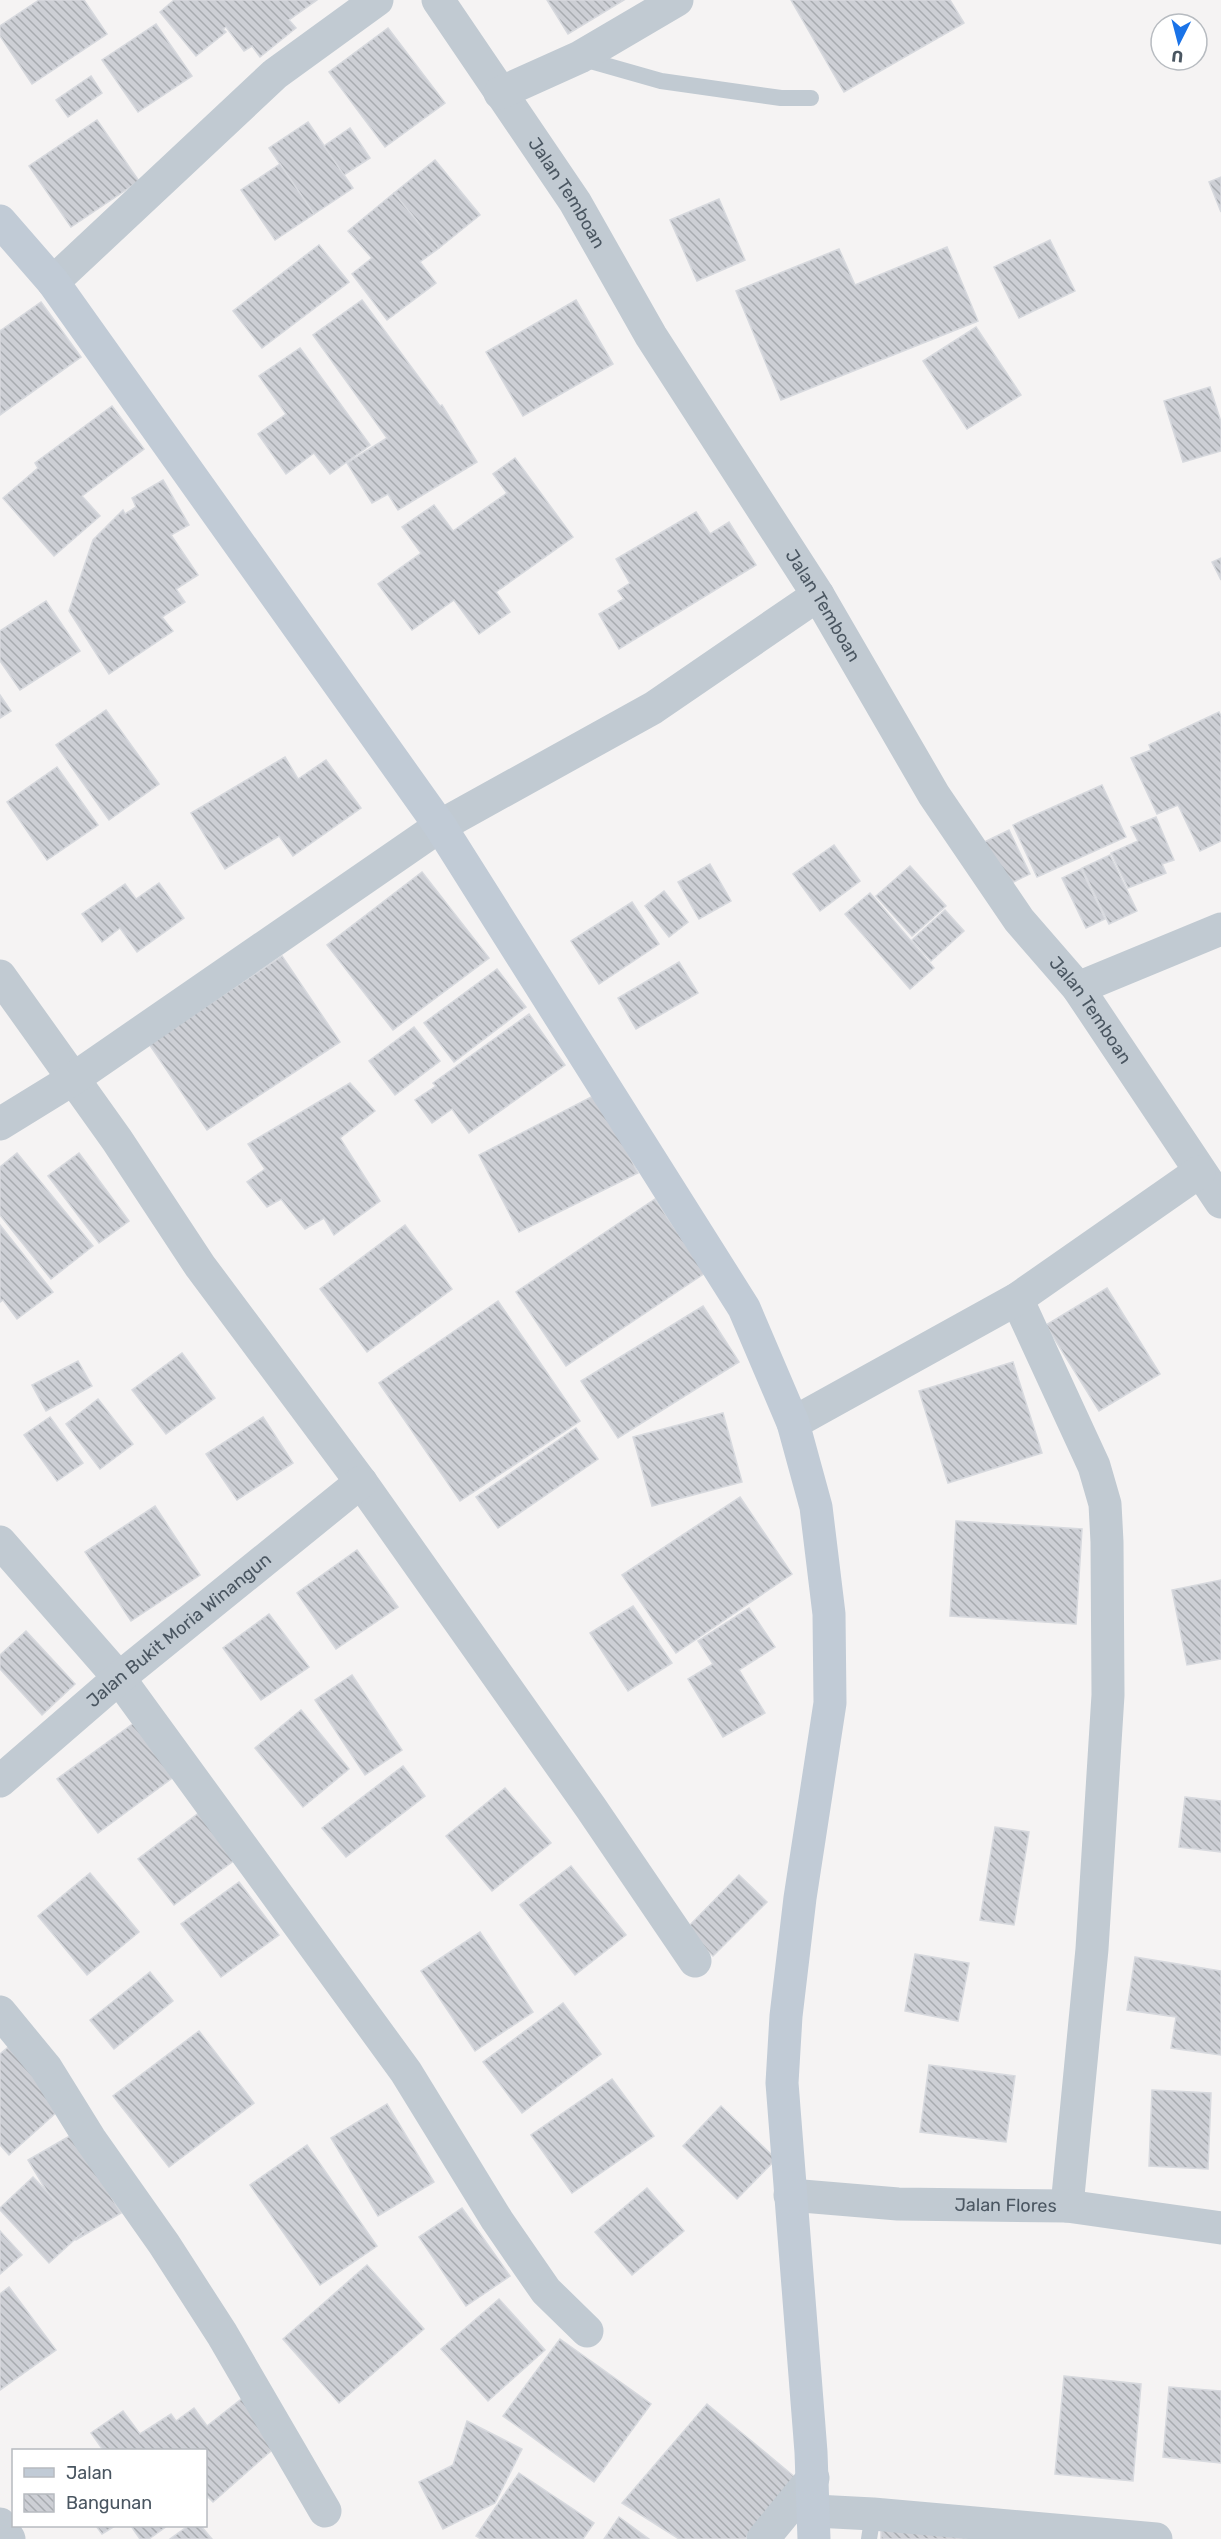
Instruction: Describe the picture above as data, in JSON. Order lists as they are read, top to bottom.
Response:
{
  "streets": {
    "street": ["Jalan Temboan", "Jalan Bukit Moria Winangun", "Jalan Flores"]
  },
  "legend": ["Jalan", "Bangunan"],
  "north": "bottom"
}
